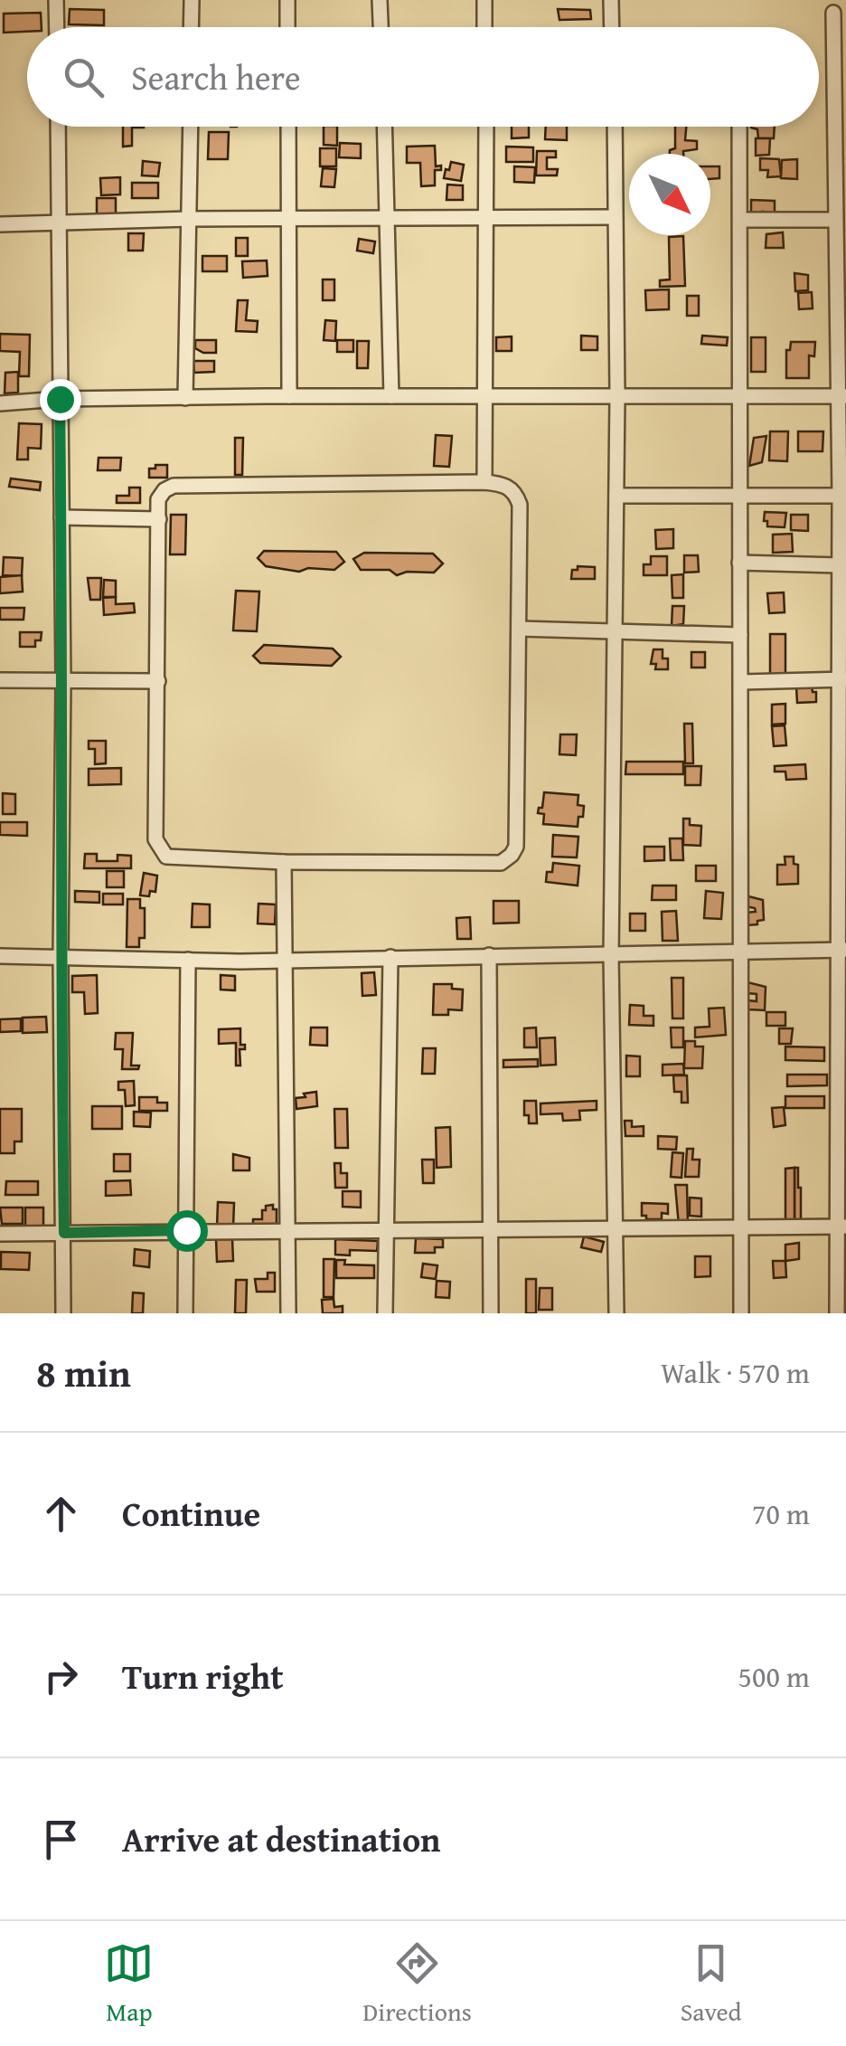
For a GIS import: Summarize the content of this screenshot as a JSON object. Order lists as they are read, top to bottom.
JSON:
{
  "north": "bottom right",
  "page": {
    "search": "Search here",
    "heading": ["8 min", "Walk · 570 m"],
    "list": [
      ["Continue", "70 m"],
      ["Turn right", "500 m"],
      "Arrive at destination"
    ],
    "nav": ["Map", "Directions", "Saved"]
  }
}
